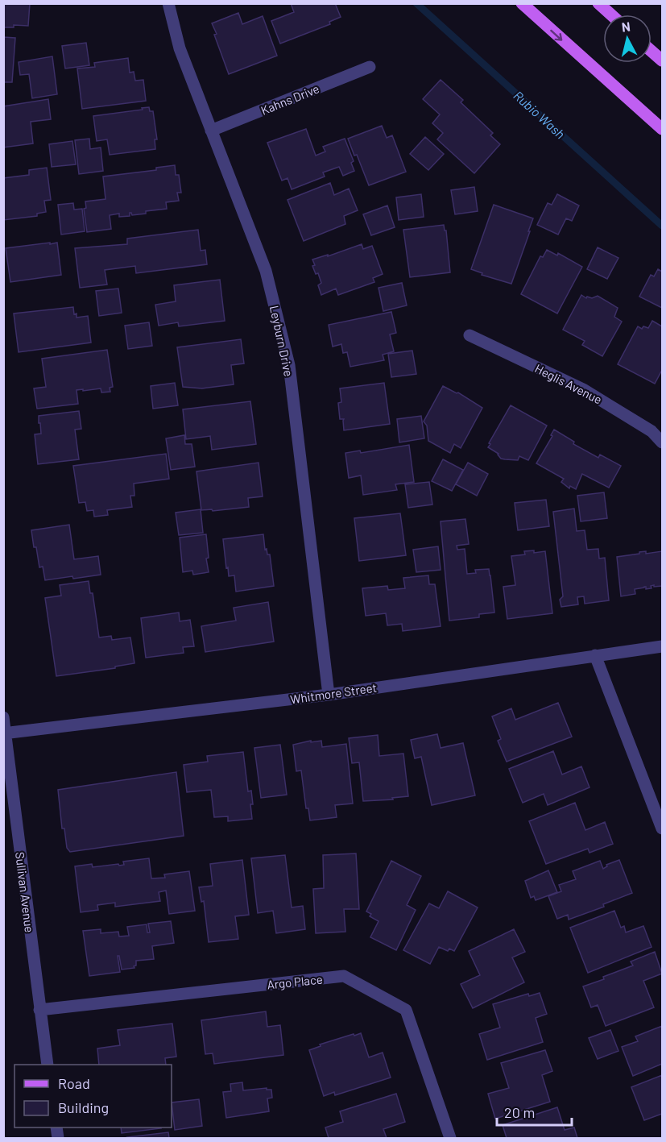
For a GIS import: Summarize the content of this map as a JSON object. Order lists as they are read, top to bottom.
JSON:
{
  "streets": {
    "street": [
      "Kahns Drive",
      "Leyburn Drive",
      "Heglis Avenue",
      "Whitmore Street",
      "Sullivan Avenue",
      "Argo Place"
    ]
  },
  "crossings": [
    ["Kahns Drive", "Leyburn Drive"],
    ["Leyburn Drive", "Whitmore Street"],
    ["Whitmore Street", "Sullivan Avenue"],
    ["Sullivan Avenue", "Argo Place"]
  ],
  "water": ["Rubio Wash"],
  "legend": ["Road", "Building"],
  "scale_bar": "20 m",
  "north": "top"
}
